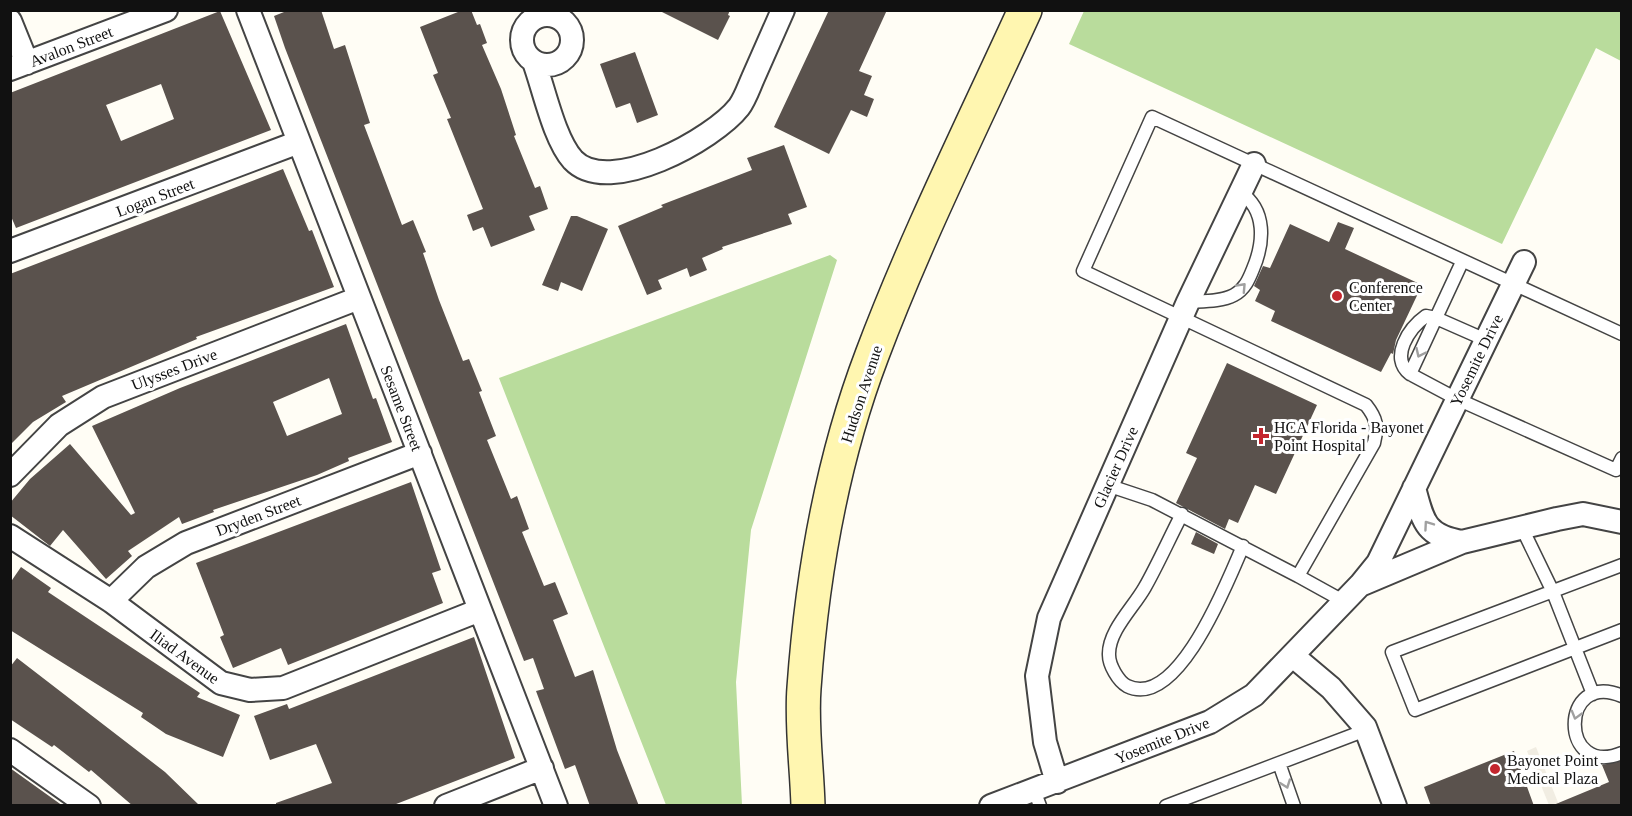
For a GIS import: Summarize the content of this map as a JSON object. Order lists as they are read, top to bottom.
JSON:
{
  "streets": {
    "street": [
      "Avalon Street",
      "Logan Street",
      "Yosemite Drive",
      "Ulysses Drive",
      "Hudson Avenue",
      "Sesame Street",
      "Glacier Drive",
      "Dryden Street",
      "Iliad Avenue"
    ]
  },
  "crossings": [
    ["Logan Street", "Sesame Street"],
    ["Yosemite Drive", "Glacier Drive"],
    ["Ulysses Drive", "Sesame Street"],
    ["Sesame Street", "Dryden Street"],
    ["Sesame Street", "Iliad Avenue"],
    ["Dryden Street", "Iliad Avenue"]
  ],
  "places": {
    "other": ["Conference Center", "Bayonet Point Medical Plaza"],
    "health": ["HCA Florida - Bayonet Point Hospital"]
  }
}
